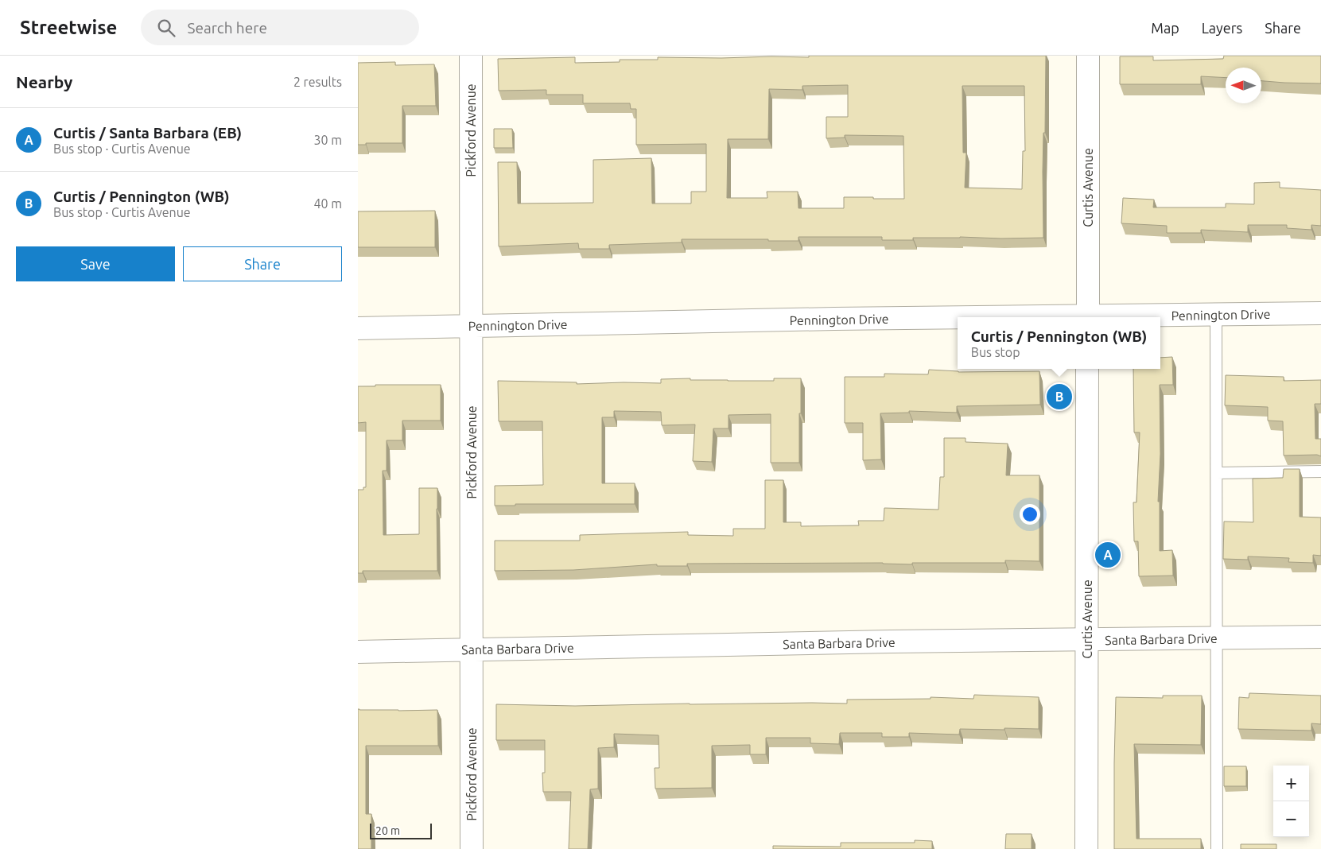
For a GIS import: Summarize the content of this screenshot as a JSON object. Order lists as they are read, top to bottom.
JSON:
{
  "streets": {
    "street": [
      "Pickford Avenue",
      "Curtis Avenue",
      "Pennington Drive",
      "Santa Barbara Drive"
    ]
  },
  "crossings": [
    ["Pickford Avenue", "Pennington Drive"],
    ["Pickford Avenue", "Santa Barbara Drive"],
    ["Curtis Avenue", "Santa Barbara Drive"]
  ],
  "scale_bar": "20 m",
  "north": "left",
  "page": {
    "header": "Streetwise",
    "search": "Search here",
    "nav": ["Map", "Layers", "Share"],
    "heading": ["Nearby", "2 results"],
    "list": [
      {
        "mark": "A",
        "name": "Curtis / Santa Barbara (EB)",
        "note": "Bus stop · Curtis Avenue",
        "value": "30 m"
      },
      {
        "mark": "B",
        "name": "Curtis / Pennington (WB)",
        "note": "Bus stop · Curtis Avenue",
        "value": "40 m"
      }
    ],
    "buttons": ["Save", "Share"],
    "popup": ["Curtis / Pennington (WB)", "Bus stop"],
    "pins": ["B", "A"],
    "map_buttons": ["+", "−"],
    "scale": "20 m"
  }
}
